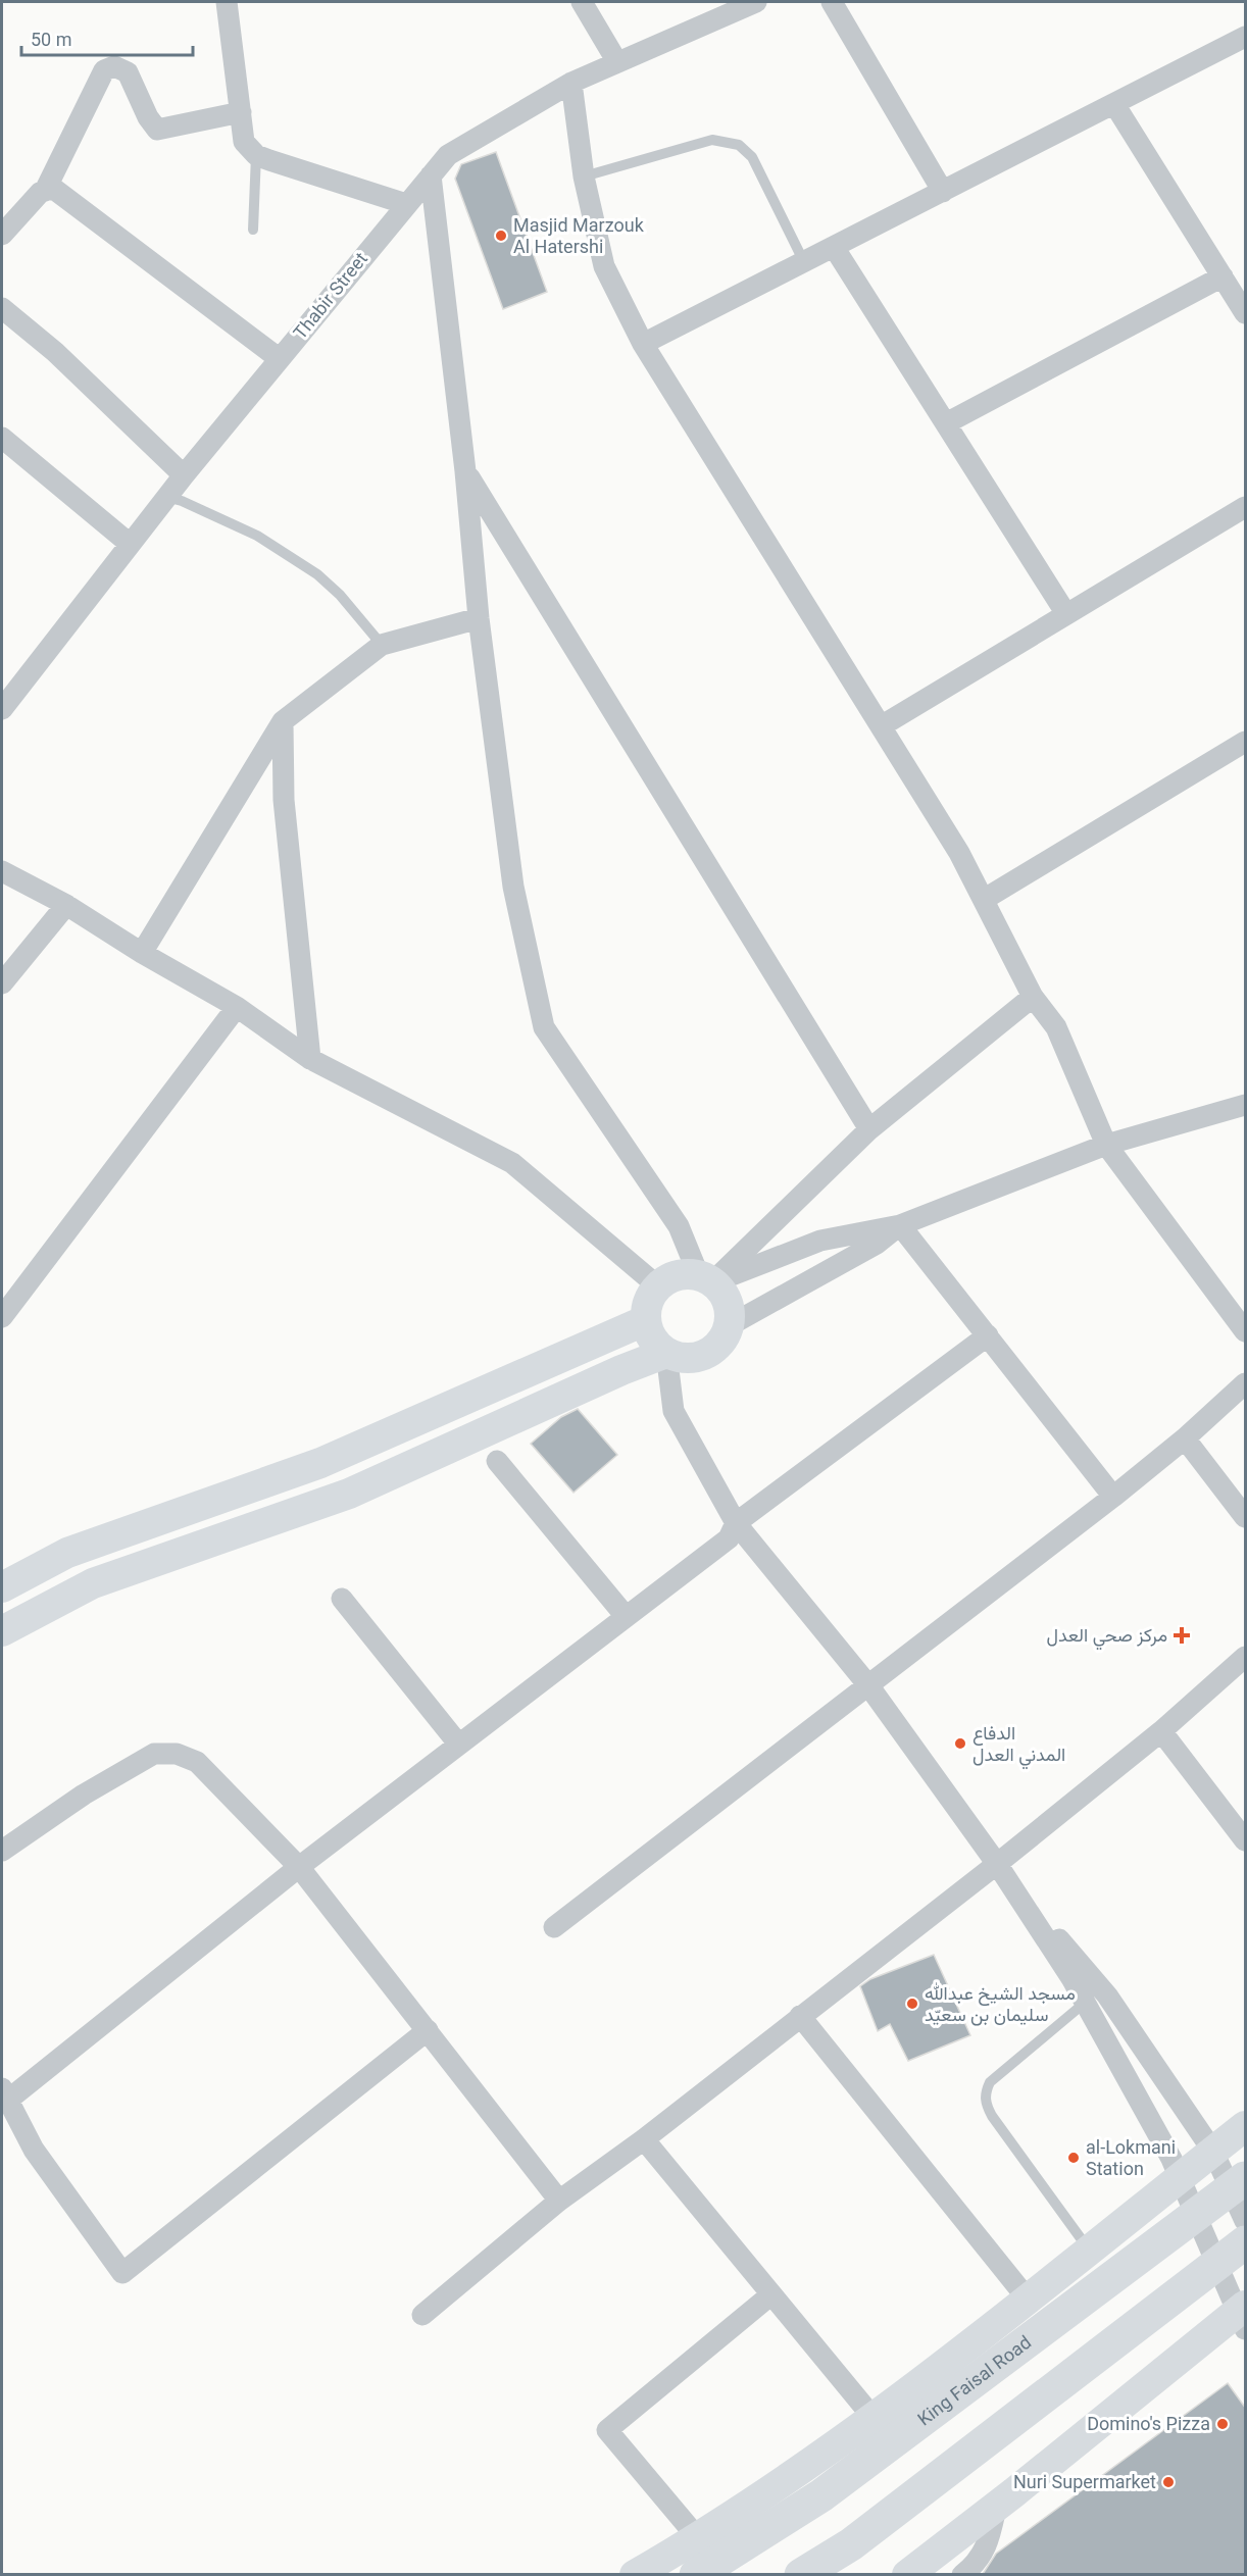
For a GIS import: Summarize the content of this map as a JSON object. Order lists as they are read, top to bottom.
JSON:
{
  "streets": {
    "highway": ["King Faisal Road"],
    "street": ["Thabir Street"]
  },
  "places": {
    "other": [
      "Masjid Marzouk Al Hatershi",
      "الدفاع المدني العدل",
      "مسجد الشيخ عبدالله سليمان بن سعيّد",
      "al-Lokmani Station",
      "Domino's Pizza",
      "Nuri Supermarket"
    ],
    "health": ["مركز صحي العدل"]
  },
  "scale_bar": "50 m"
}
